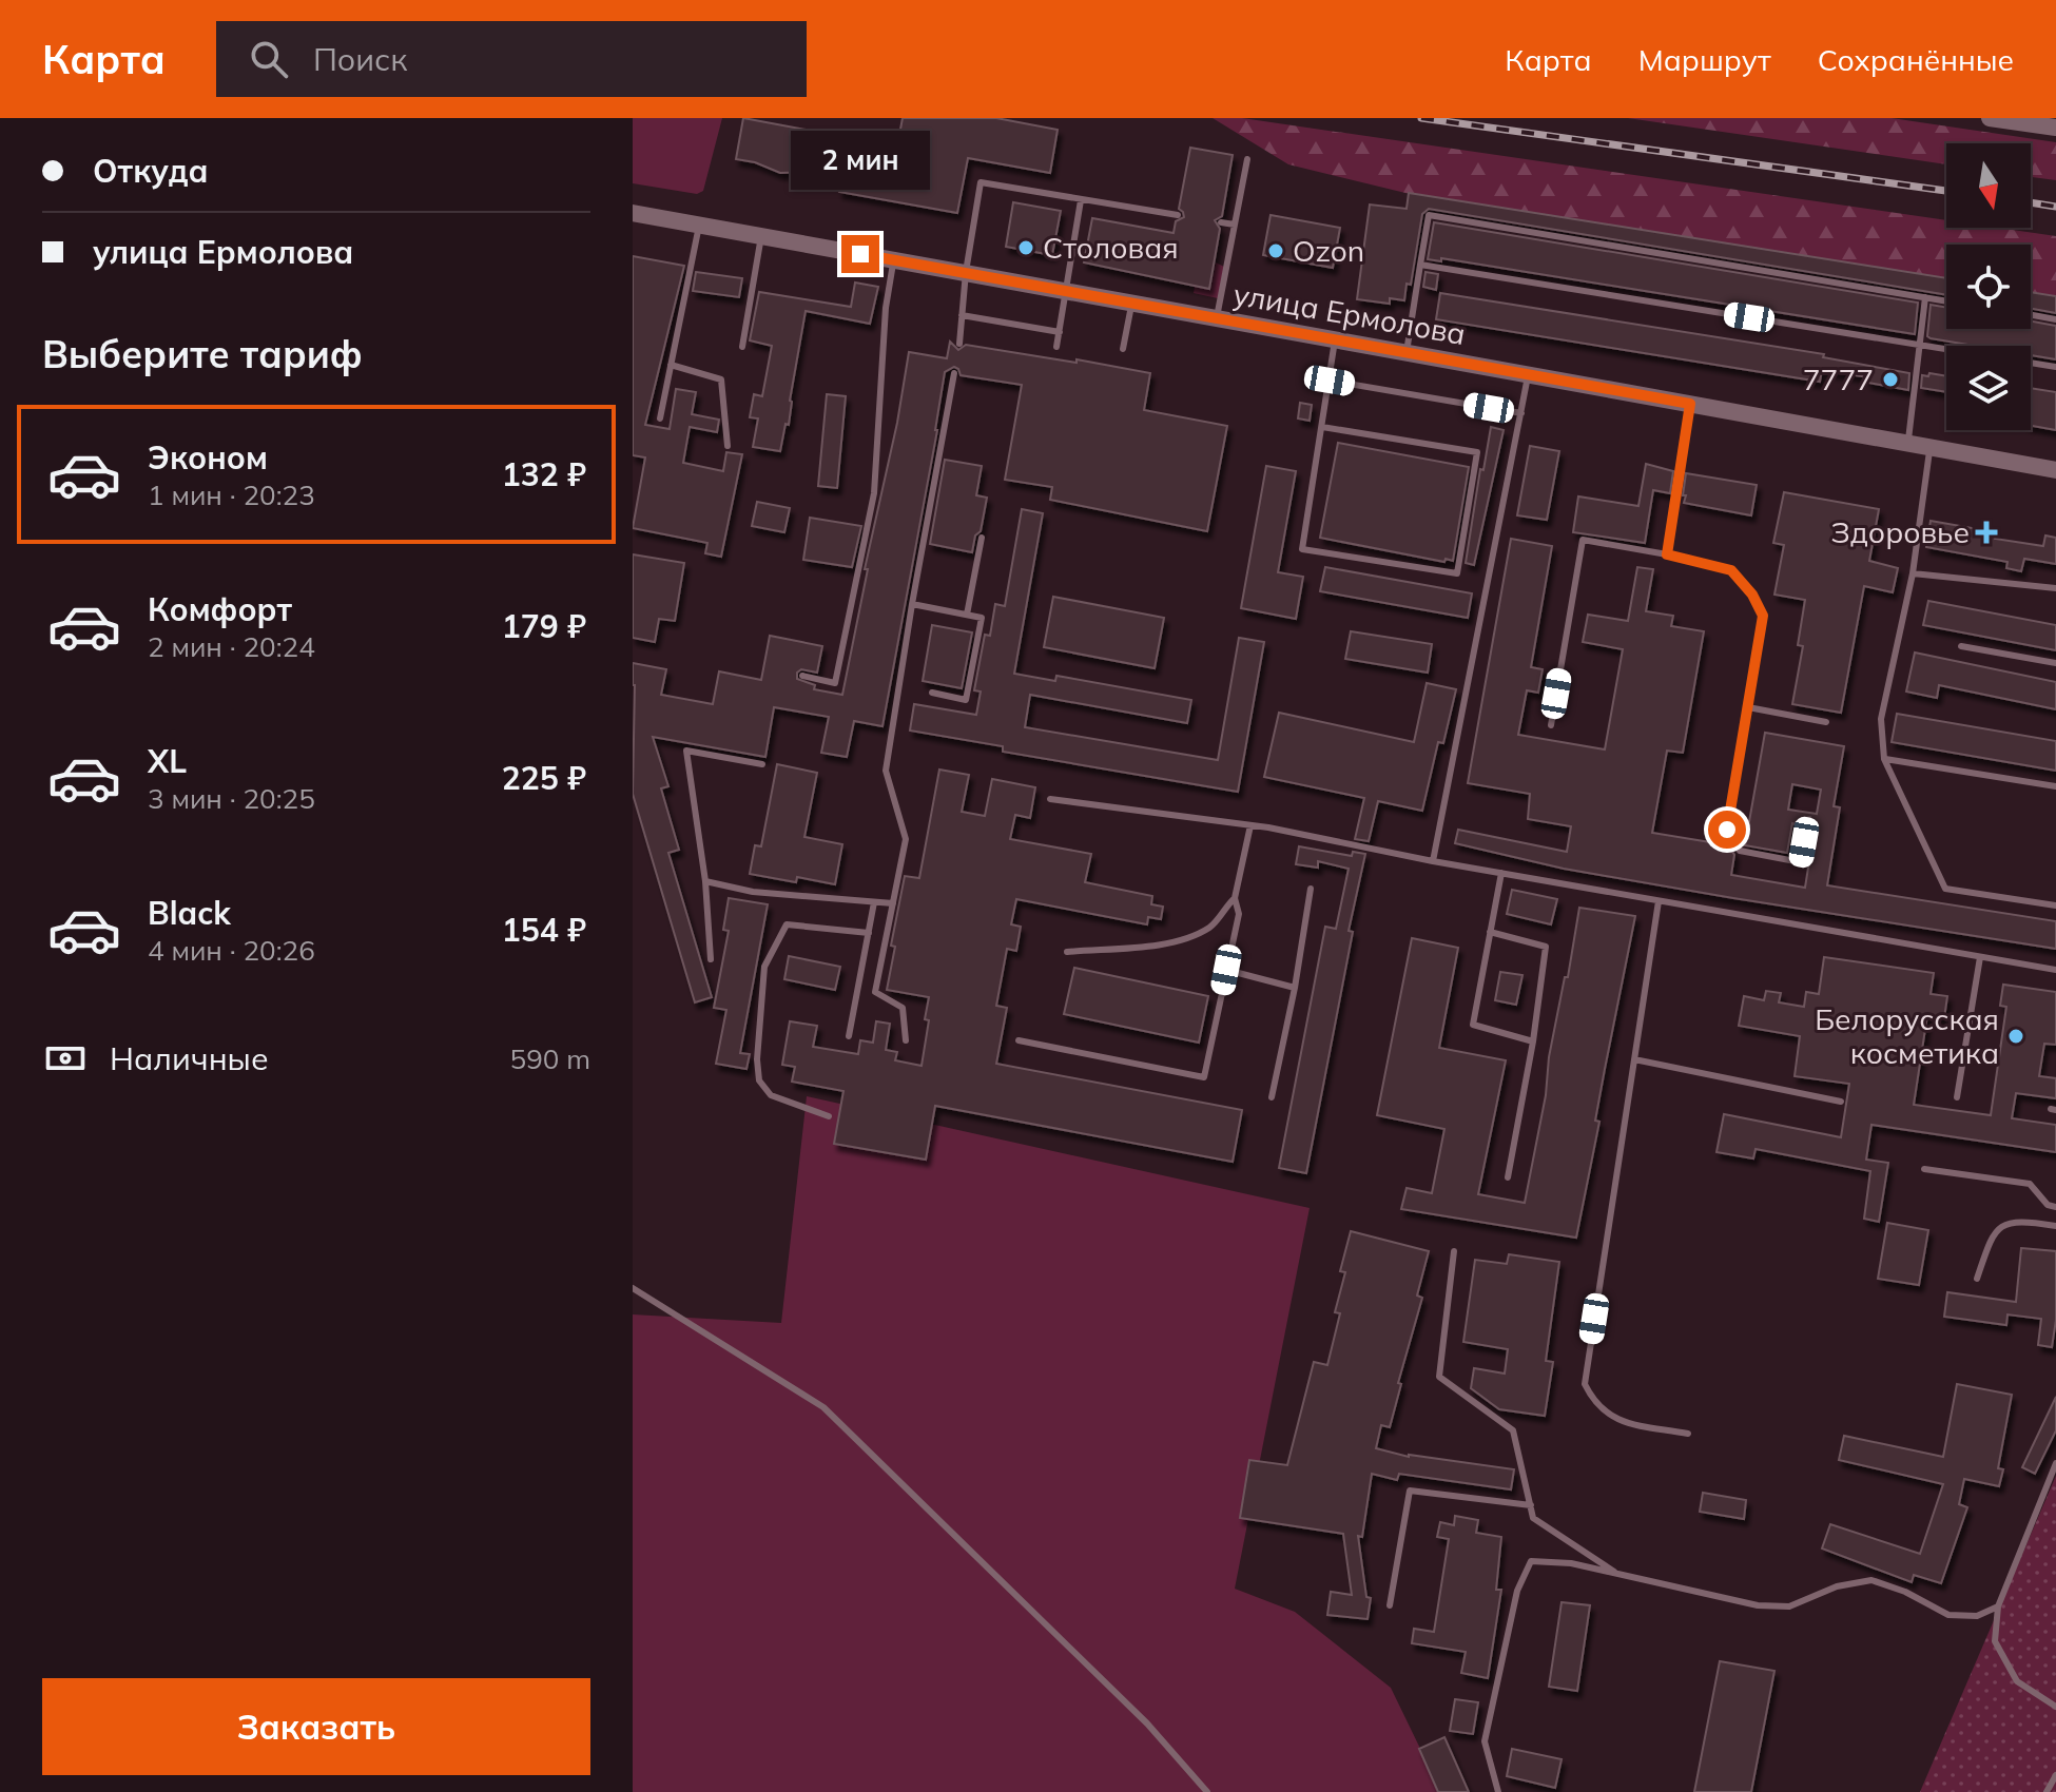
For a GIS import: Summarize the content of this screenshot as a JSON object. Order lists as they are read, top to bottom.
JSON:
{
  "streets": {
    "main road": ["улица Ермолова"]
  },
  "places": {
    "other": [
      "Столовая",
      "Ozon",
      "7777",
      "Белорусская косметика"
    ],
    "health": ["Здоровье"]
  },
  "north": "bottom",
  "page": {
    "header": "Карта",
    "search": "Поиск",
    "nav": ["Карта", "Маршрут", "Сохранённые"],
    "banner": ["Откуда", "улица Ермолова"],
    "bubble": "2 мин",
    "heading": "Выберите тариф",
    "list": [
      {
        "name": "Эконом",
        "note": "1 мин · 20:23",
        "value": "132 ₽"
      },
      {
        "name": "Комфорт",
        "note": "2 мин · 20:24",
        "value": "179 ₽"
      },
      {
        "name": "XL",
        "note": "3 мин · 20:25",
        "value": "225 ₽"
      },
      {
        "name": "Black",
        "note": "4 мин · 20:26",
        "value": "154 ₽"
      }
    ],
    "pay": ["Наличные", "590 m"],
    "buttons": "Заказать"
  }
}
